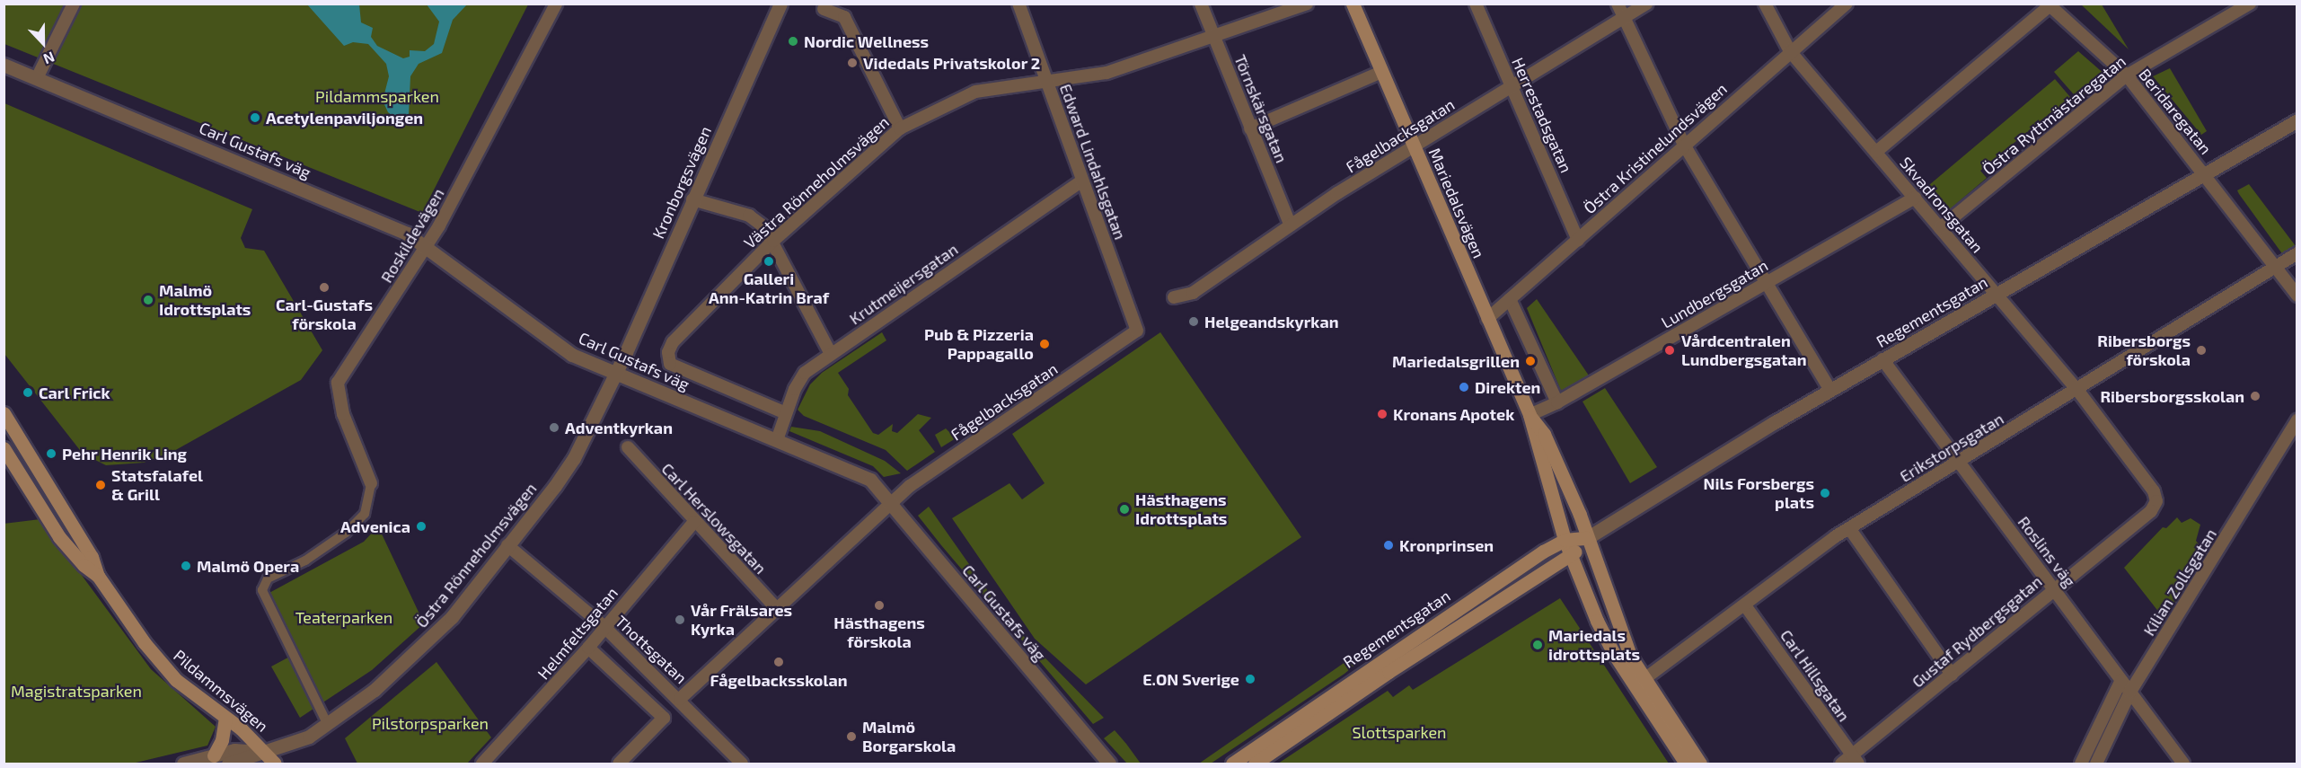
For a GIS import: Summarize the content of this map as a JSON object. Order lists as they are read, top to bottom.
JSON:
{
  "streets": {
    "main road": ["Mariedalsvägen", "Regementsgatan", "Pildammsvägen"],
    "street": [
      "Törnskärsgatan",
      "Beridaregatan",
      "Herrestadsgatan",
      "Östra Ryttmästaregatan",
      "Fågelbacksgatan",
      "Östra Kristinelundsvägen",
      "Carl Gustafs väg",
      "Edward Lindahlsgatan",
      "Kronborgsvägen",
      "Västra Rönneholmsvägen",
      "Skvadronsgatan",
      "Roskildevägen",
      "Krutmeijersgatan",
      "Lundbergsgatan",
      "Erikstorpsgatan",
      "Carl Herslowsgatan",
      "Roslins väg",
      "Östra Rönneholmsvägen",
      "Kilian Zollsgatan",
      "Gustaf Rydbergsgatan",
      "Helmfeltsgatan",
      "Thottsgatan",
      "Carl Hillsgatan"
    ]
  },
  "crossings": [
    ["Törnskärsgatan", "Fågelbacksgatan"],
    ["Törnskärsgatan", "Västra Rönneholmsvägen"],
    ["Beridaregatan", "Östra Ryttmästaregatan"],
    ["Beridaregatan", "Regementsgatan"],
    ["Beridaregatan", "Erikstorpsgatan"],
    ["Herrestadsgatan", "Fågelbacksgatan"],
    ["Herrestadsgatan", "Östra Kristinelundsvägen"],
    ["Östra Ryttmästaregatan", "Skvadronsgatan"],
    ["Fågelbacksgatan", "Carl Gustafs väg"],
    ["Fågelbacksgatan", "Edward Lindahlsgatan"],
    ["Fågelbacksgatan", "Mariedalsvägen"],
    ["Fågelbacksgatan", "Carl Herslowsgatan"],
    ["Fågelbacksgatan", "Thottsgatan"],
    ["Östra Kristinelundsvägen", "Mariedalsvägen"],
    ["Östra Kristinelundsvägen", "Skvadronsgatan"],
    ["Carl Gustafs väg", "Kronborgsvägen"],
    ["Carl Gustafs väg", "Västra Rönneholmsvägen"],
    ["Carl Gustafs väg", "Roskildevägen"],
    ["Carl Gustafs väg", "Krutmeijersgatan"],
    ["Carl Gustafs väg", "Östra Rönneholmsvägen"],
    ["Edward Lindahlsgatan", "Västra Rönneholmsvägen"],
    ["Edward Lindahlsgatan", "Krutmeijersgatan"],
    ["Kronborgsvägen", "Östra Rönneholmsvägen"],
    ["Mariedalsvägen", "Lundbergsgatan"],
    ["Mariedalsvägen", "Regementsgatan"],
    ["Mariedalsvägen", "Erikstorpsgatan"],
    ["Skvadronsgatan", "Lundbergsgatan"],
    ["Skvadronsgatan", "Regementsgatan"],
    ["Skvadronsgatan", "Erikstorpsgatan"],
    ["Skvadronsgatan", "Gustaf Rydbergsgatan"],
    ["Regementsgatan", "Roslins väg"],
    ["Erikstorpsgatan", "Roslins väg"],
    ["Erikstorpsgatan", "Carl Hillsgatan"],
    ["Carl Herslowsgatan", "Helmfeltsgatan"],
    ["Roslins väg", "Kilian Zollsgatan"],
    ["Roslins väg", "Gustaf Rydbergsgatan"],
    ["Östra Rönneholmsvägen", "Thottsgatan"],
    ["Östra Rönneholmsvägen", "Pildammsvägen"],
    ["Gustaf Rydbergsgatan", "Carl Hillsgatan"],
    ["Helmfeltsgatan", "Thottsgatan"]
  ],
  "parks": [
    "Pildammsparken",
    "Teaterparken",
    "Magistratsparken",
    "Pilstorpsparken",
    "Slottsparken"
  ],
  "places": [
    "Nordic Wellness",
    "Videdals Privatskolor 2",
    "Acetylenpaviljongen",
    "Galleri Ann-Katrin Braf",
    "Carl-Gustafs förskola",
    "Malmö Idrottsplats",
    "Helgeandskyrkan",
    "Pub & Pizzeria Pappagallo",
    "Vårdcentralen Lundbergsgatan",
    "Ribersborgs förskola",
    "Mariedalsgrillen",
    "Direkten",
    "Carl Frick",
    "Ribersborgsskolan",
    "Kronans Apotek",
    "Adventkyrkan",
    "Pehr Henrik Ling",
    "Statsfalafel & Grill",
    "Nils Forsbergs plats",
    "Hästhagens Idrottsplats",
    "Advenica",
    "Kronprinsen",
    "Malmö Opera",
    "Hästhagens förskola",
    "Vår Frälsares Kyrka",
    "Mariedals idrottsplats",
    "Fågelbacksskolan",
    "E.ON Sverige",
    "Malmö Borgarskola"
  ],
  "north": "bottom"
}
